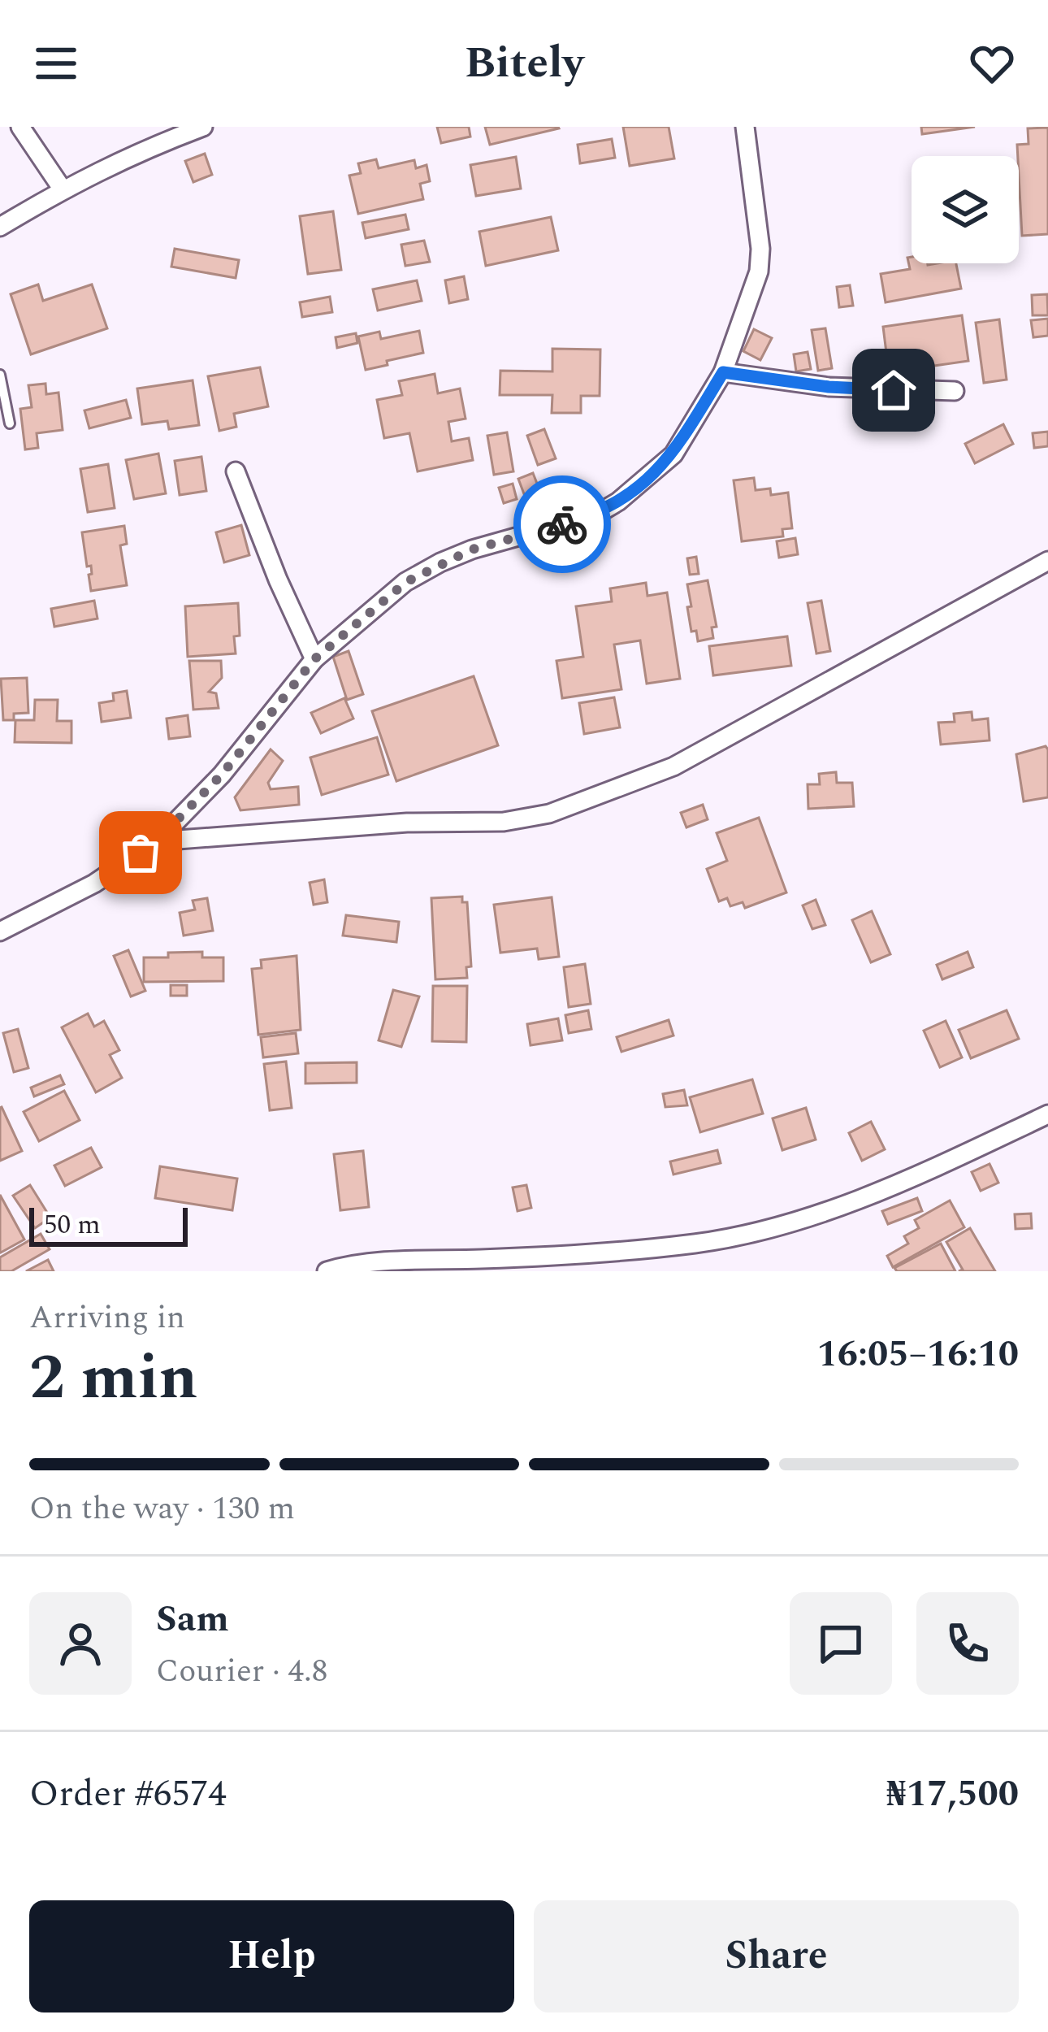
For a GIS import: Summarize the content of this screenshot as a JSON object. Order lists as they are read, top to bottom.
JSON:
{
  "scale_bar": "50 m",
  "page": {
    "header": "Bitely",
    "scale": "50 m",
    "heading": ["2 min", "Arriving in", "16:05–16:10"],
    "panel": [
      "Sam",
      "Courier · 4.8",
      "Order #6574",
      "₦17,500"
    ],
    "bar": "On the way · 130 m",
    "buttons": ["Help", "Share"]
  }
}
